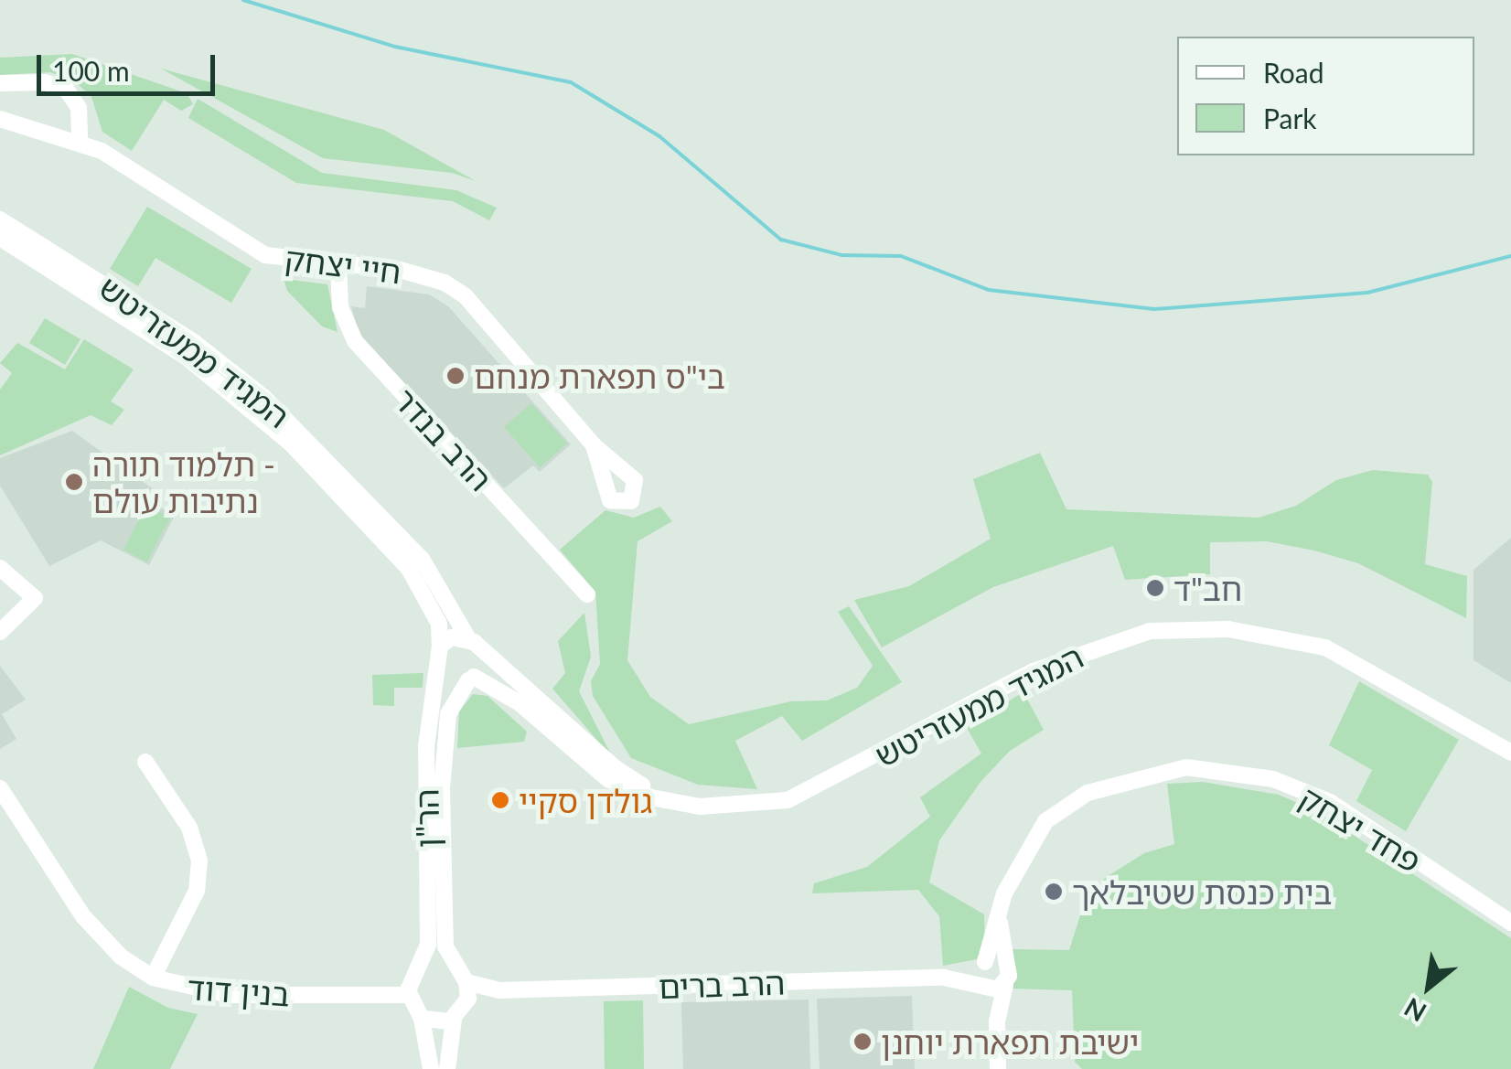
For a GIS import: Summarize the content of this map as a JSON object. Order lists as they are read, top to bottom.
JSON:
{
  "streets": {
    "street": [
      "חיי יצחק",
      "המגיד ממעזריטש",
      "הרב בנדר",
      "הר\"ן",
      "פחד יצחק",
      "הרב ברים",
      "בנין דוד"
    ]
  },
  "crossings": [
    ["חיי יצחק", "הרב בנדר"],
    ["המגיד ממעזריטש", "הר\"ן"],
    ["הר\"ן", "הרב ברים"],
    ["הר\"ן", "בנין דוד"],
    ["פחד יצחק", "הרב ברים"],
    ["הרב ברים", "בנין דוד"]
  ],
  "places": [
    "בי\"ס תפארת מנחם",
    "תלמוד תורה - נתיבות עולם",
    "חב\"ד",
    "גולדן סקיי",
    "בית כנסת שטיבלאך",
    "ישיבת תפארת יוחנן"
  ],
  "legend": ["Road", "Park"],
  "scale_bar": "100 m",
  "north": "bottom left"
}
